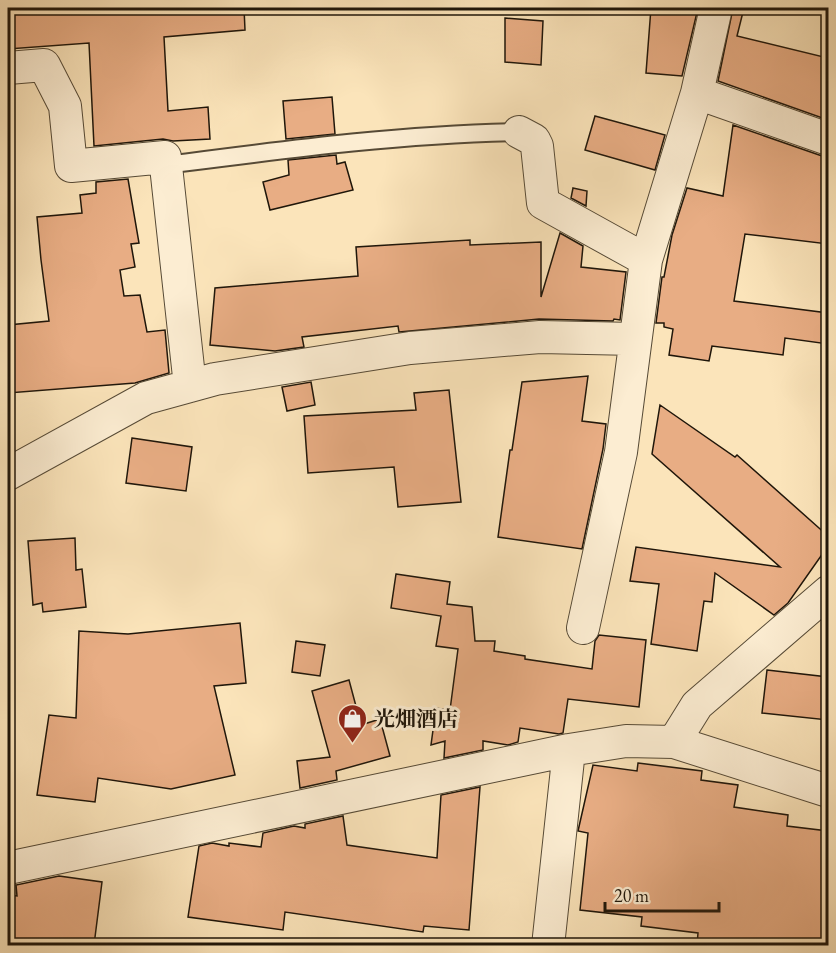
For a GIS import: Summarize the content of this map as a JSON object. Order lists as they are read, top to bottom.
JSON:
{
  "places": {
    "shop": ["光畑酒店"]
  },
  "scale_bar": "20 m"
}
